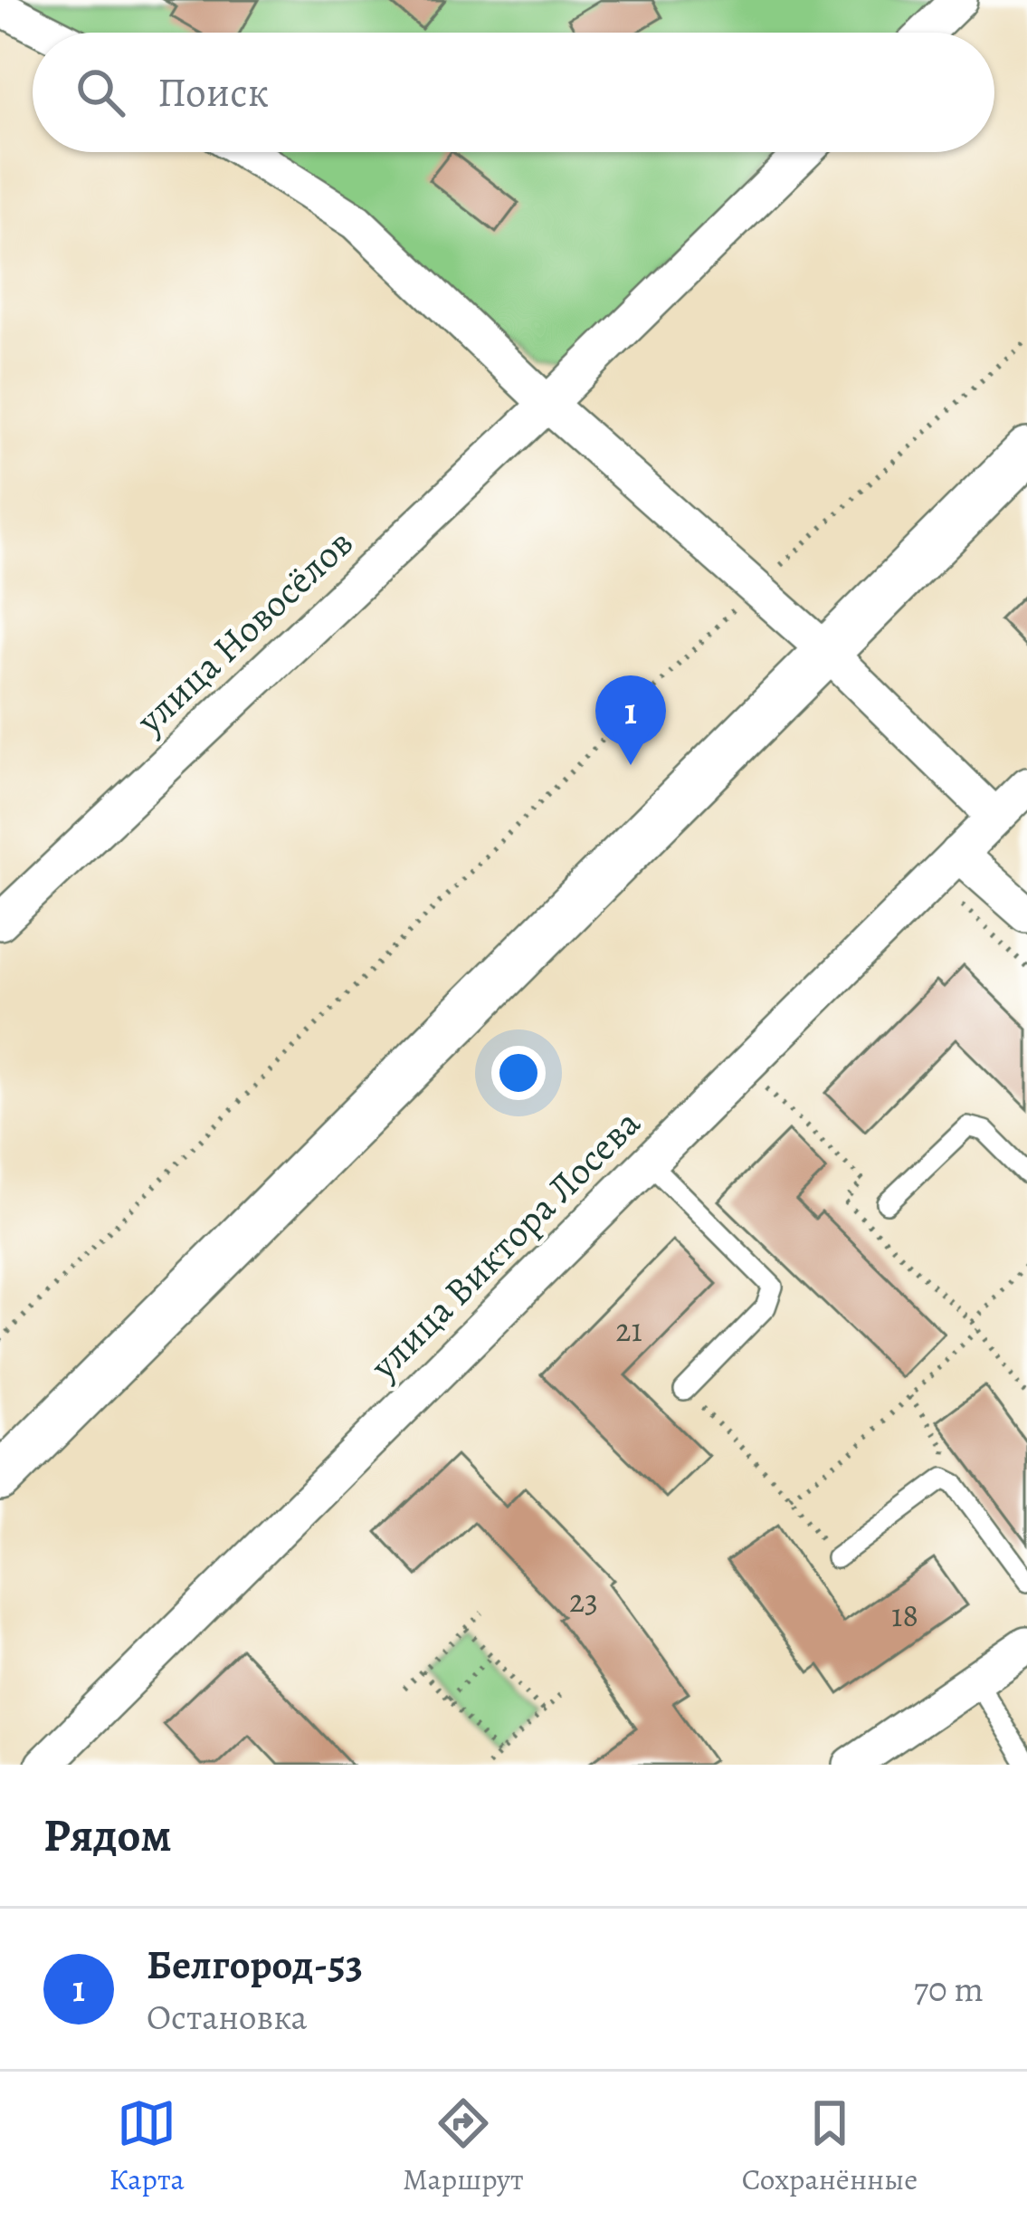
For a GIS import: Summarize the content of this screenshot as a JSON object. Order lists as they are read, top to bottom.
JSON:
{
  "streets": {
    "street": ["улица Новосёлов", "улица Виктора Лосева"]
  },
  "house_numbers": ["21", "23", "18"],
  "page": {
    "search": "Поиск",
    "pins": "1",
    "heading": "Рядом",
    "list": [
      {
        "mark": "1",
        "name": "Белгород-53",
        "note": "Остановка",
        "value": "70 m"
      }
    ],
    "nav": ["Карта", "Маршрут", "Сохранённые"]
  }
}
